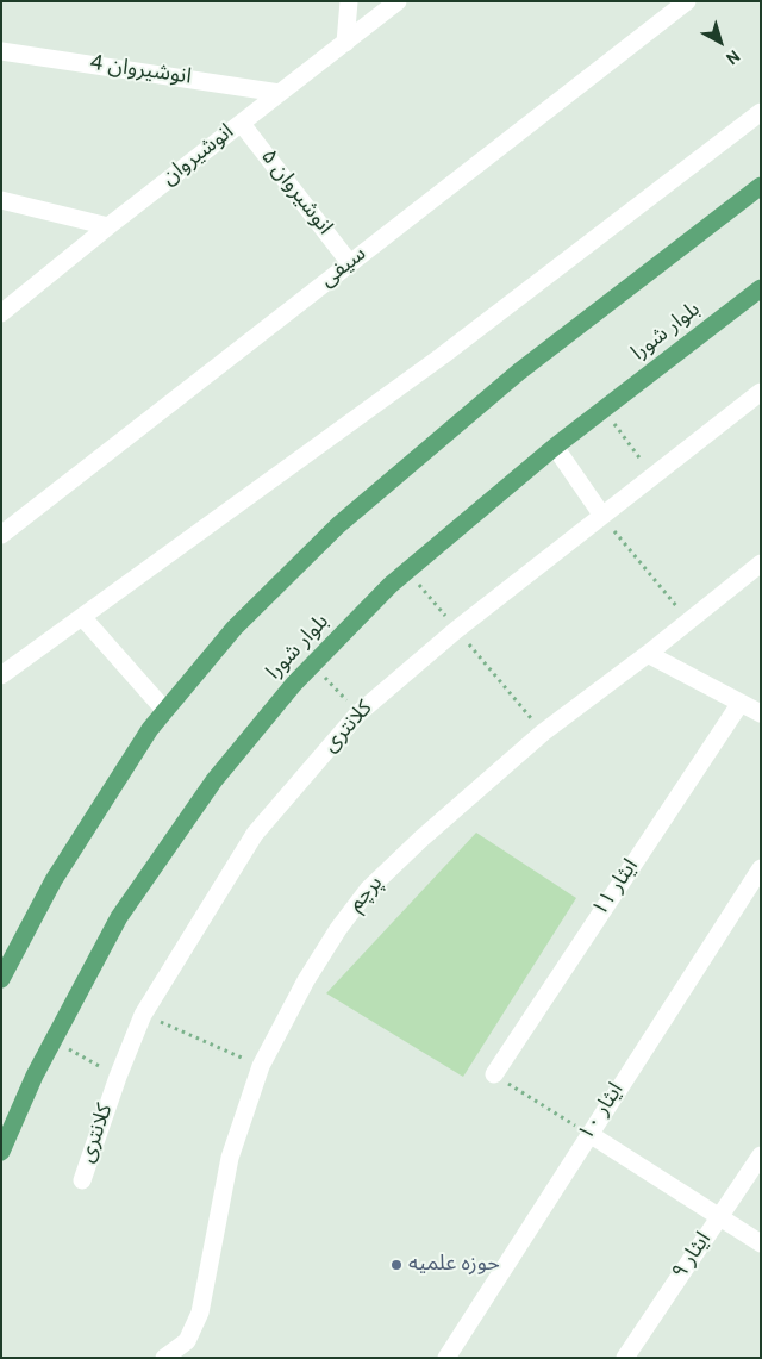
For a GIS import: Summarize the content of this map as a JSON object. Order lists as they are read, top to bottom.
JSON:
{
  "streets": {
    "main road": ["بلوار شورا"],
    "street": [
      "انوشیروان 4",
      "انوشیروان",
      "انوشیروان ۵",
      "سیفی",
      "کلانتری",
      "ایثار ۱۱",
      "پرچم",
      "ایثار ۱۰",
      "ایثار ۹"
    ]
  },
  "crossings": [
    ["انوشیروان 4", "انوشیروان"],
    ["انوشیروان", "انوشیروان ۵"],
    ["انوشیروان ۵", "سیفی"]
  ],
  "places": ["حوزه علمیه"],
  "north": "bottom right"
}
